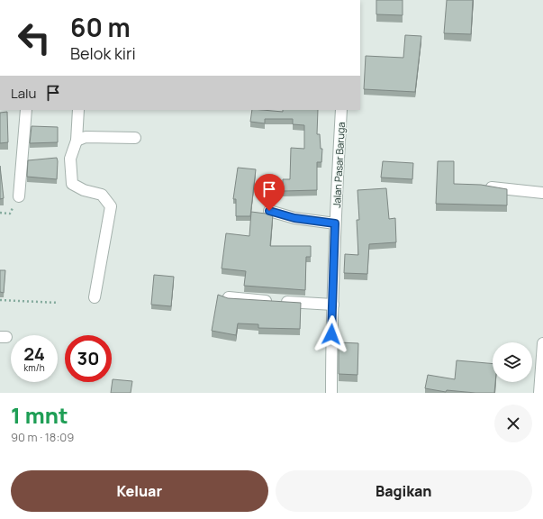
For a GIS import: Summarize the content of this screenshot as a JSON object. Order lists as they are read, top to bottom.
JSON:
{
  "streets": {
    "street": ["Jalan Pasar Baruga"]
  },
  "page": {
    "turn": ["60 m", "Belok kiri"],
    "then": "Lalu",
    "speed": "24 km/h",
    "limit": "30",
    "heading": ["1 mnt", "90 m · 18:09"],
    "buttons": ["Keluar", "Bagikan"]
  }
}
